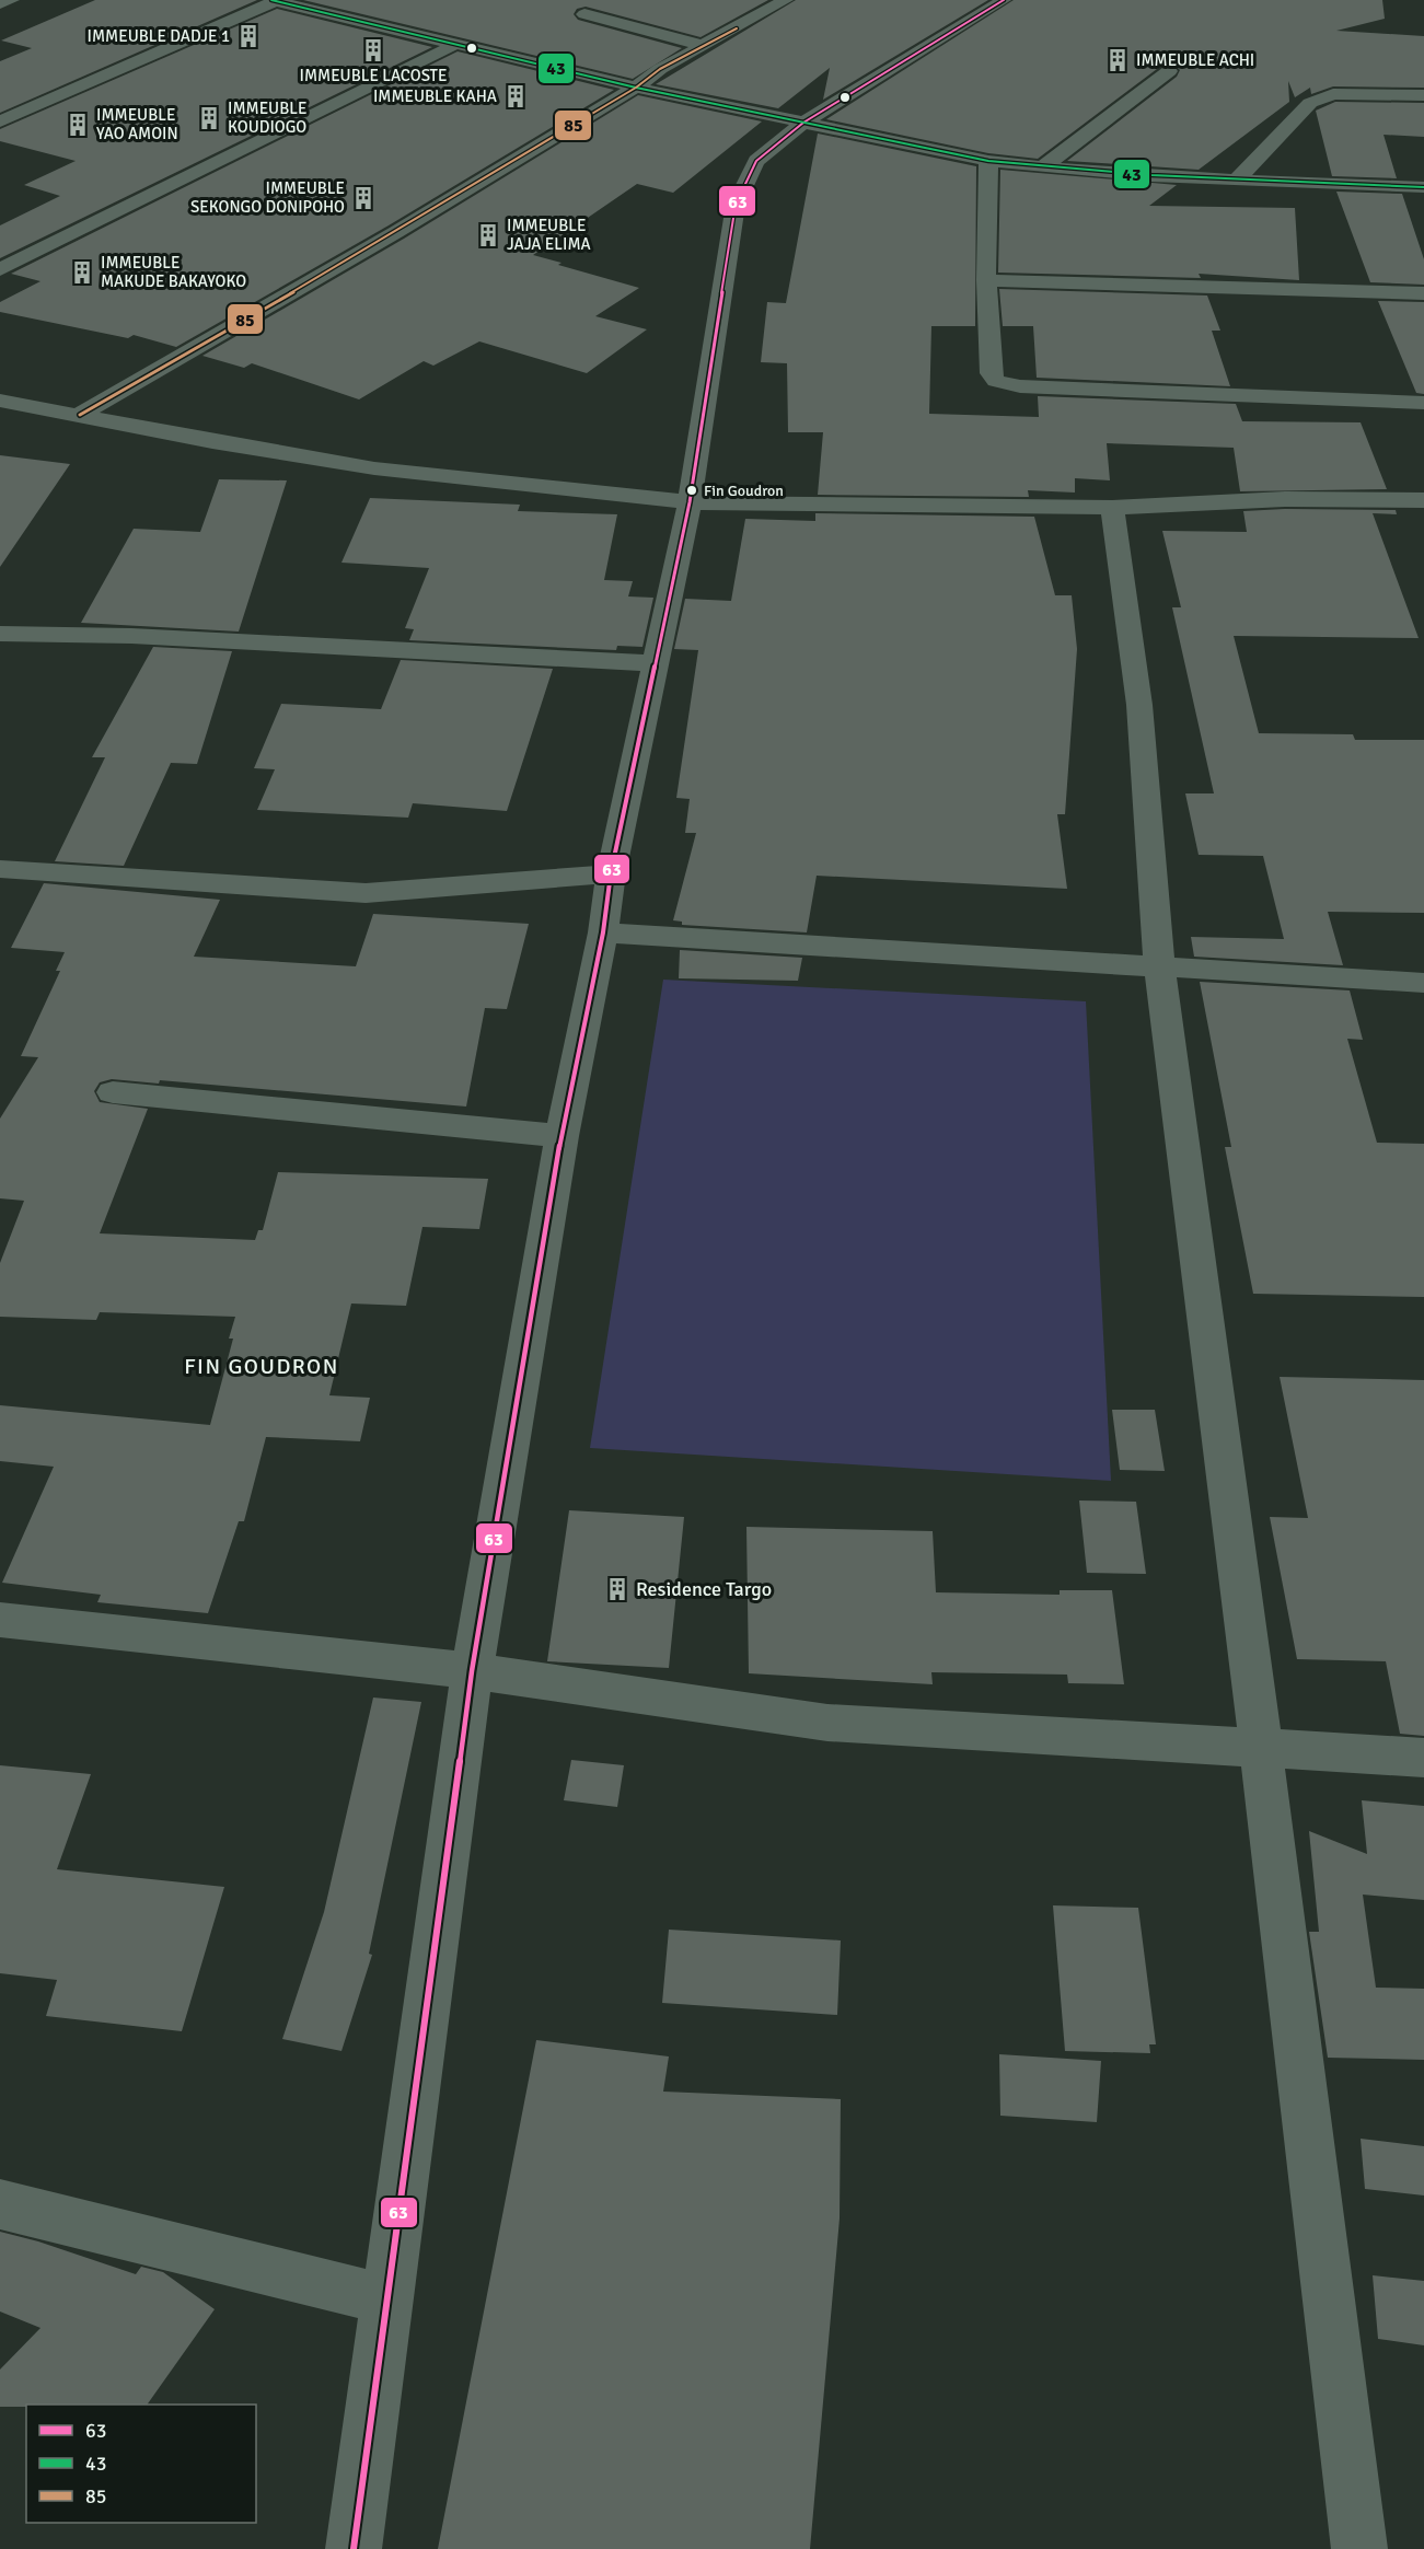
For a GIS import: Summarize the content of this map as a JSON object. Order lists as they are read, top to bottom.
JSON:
{
  "districts": ["FIN GOUDRON"],
  "places": {
    "building": [
      "IMMEUBLE DADJE 1",
      "IMMEUBLE LACOSTE",
      "IMMEUBLE ACHI",
      "IMMEUBLE KAHA",
      "IMMEUBLE KOUDIOGO",
      "IMMEUBLE YAO AMOIN",
      "IMMEUBLE SEKONGO DONIPOHO",
      "IMMEUBLE JAJA ELIMA",
      "IMMEUBLE MAKUDE BAKAYOKO",
      "Residence Targo"
    ],
    "other": ["Fin Goudron"]
  },
  "lines": ["transit line 63", "transit line 43", "transit line 85"],
  "legend": ["63", "43", "85"]
}
